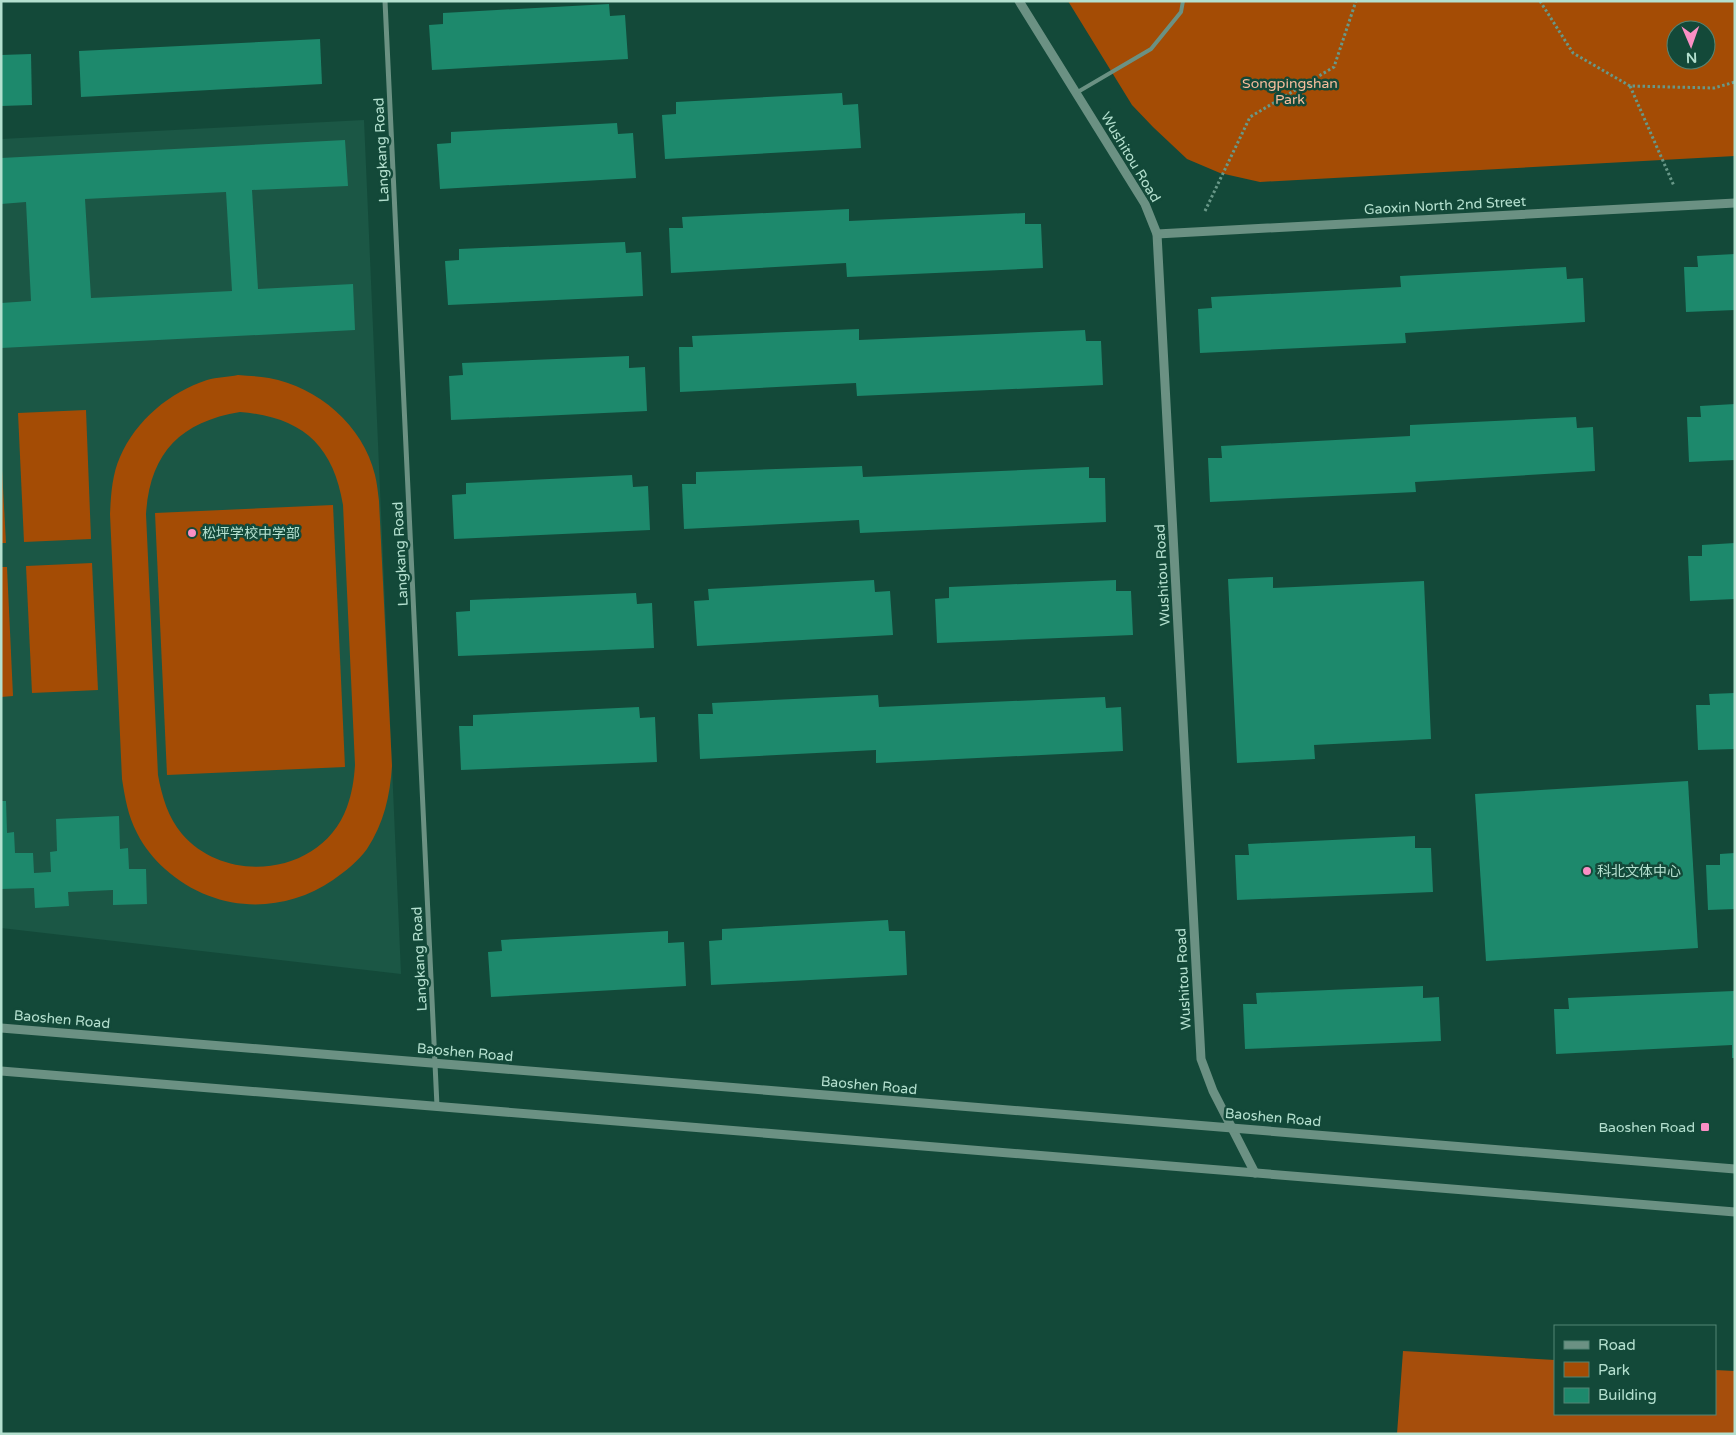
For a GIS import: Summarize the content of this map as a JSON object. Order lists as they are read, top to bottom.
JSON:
{
  "streets": {
    "street": [
      "Langkang Road",
      "Wushitou Road",
      "Gaoxin North 2nd Street",
      "Baoshen Road"
    ]
  },
  "crossings": [
    ["Langkang Road", "Baoshen Road"],
    ["Wushitou Road", "Gaoxin North 2nd Street"],
    ["Wushitou Road", "Baoshen Road"]
  ],
  "parks": ["Songpingshan Park"],
  "places": {
    "other": ["松坪学校中学部", "科北文体中心"],
    "transit": ["Baoshen Road"]
  },
  "legend": ["Road", "Park", "Building"],
  "north": "bottom"
}
